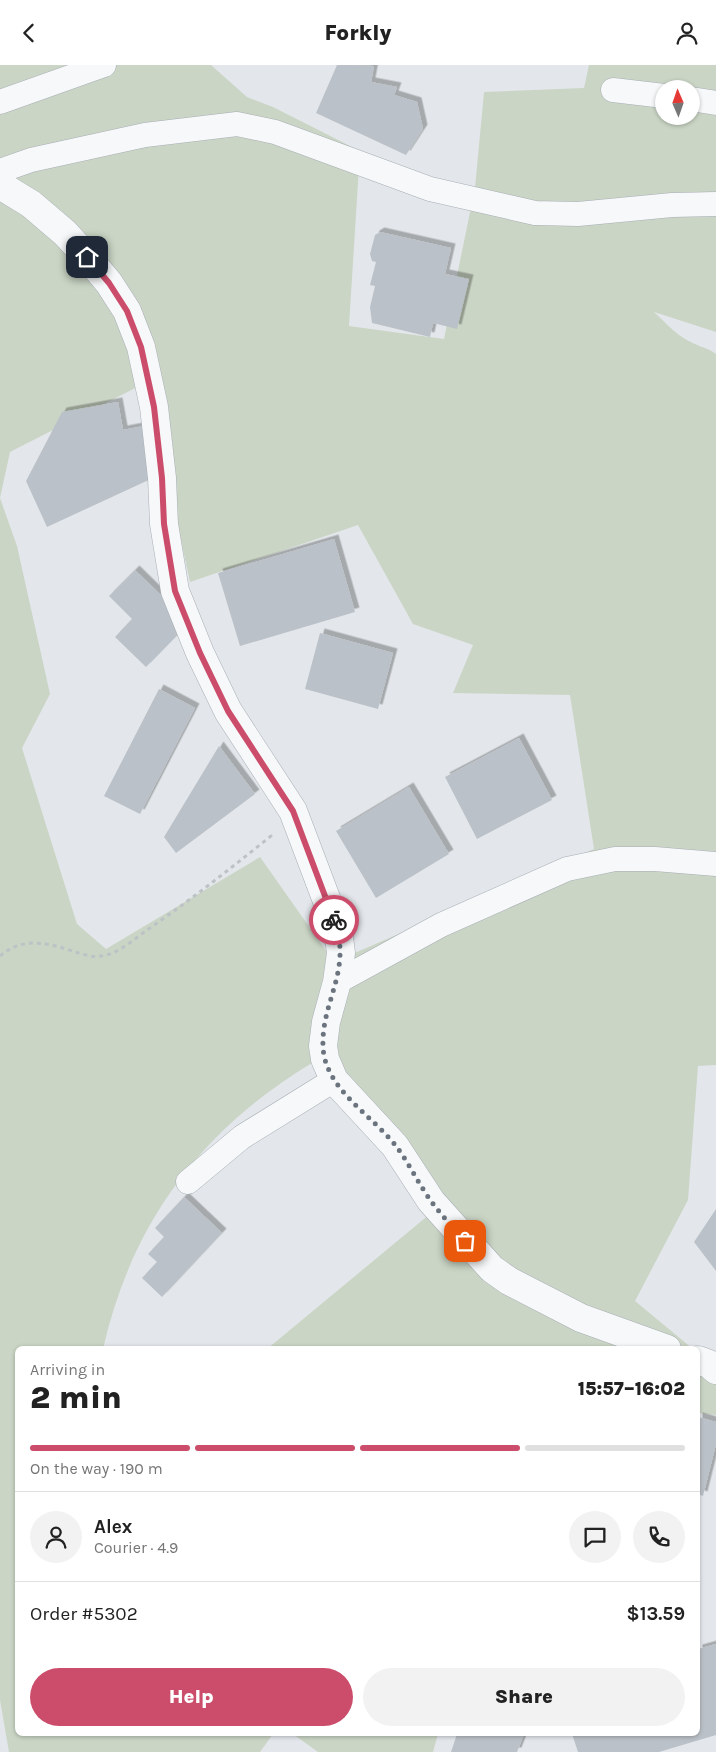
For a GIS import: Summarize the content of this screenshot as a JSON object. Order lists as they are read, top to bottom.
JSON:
{
  "north": "top",
  "page": {
    "header": "Forkly",
    "heading": ["2 min", "Arriving in", "15:57–16:02"],
    "panel": [
      "Alex",
      "Courier · 4.9",
      "Order #5302",
      "$13.59"
    ],
    "bar": "On the way · 190 m",
    "buttons": ["Help", "Share"]
  }
}
